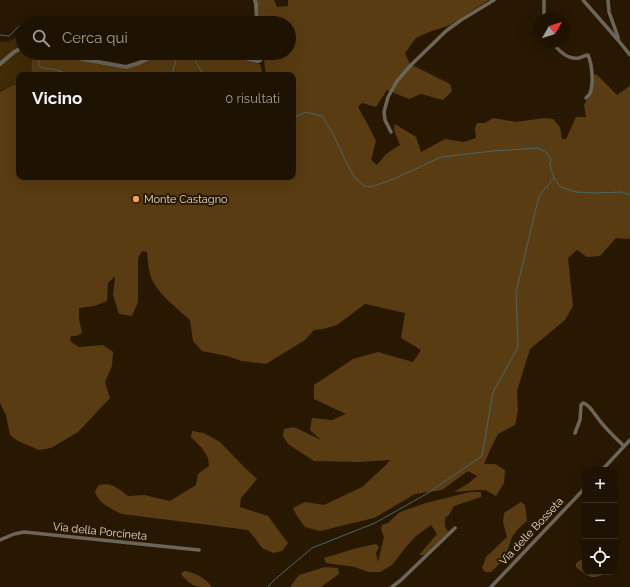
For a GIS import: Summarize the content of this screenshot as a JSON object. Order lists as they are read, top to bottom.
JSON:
{
  "streets": {
    "street": ["Via della Porcineta", "Via delle Bosseta"]
  },
  "places": ["Monte Castagno"],
  "north": "top right",
  "page": {
    "search": "Cerca qui",
    "heading": ["Vicino", "0 risultati"],
    "map_buttons": ["+", "−"]
  }
}
